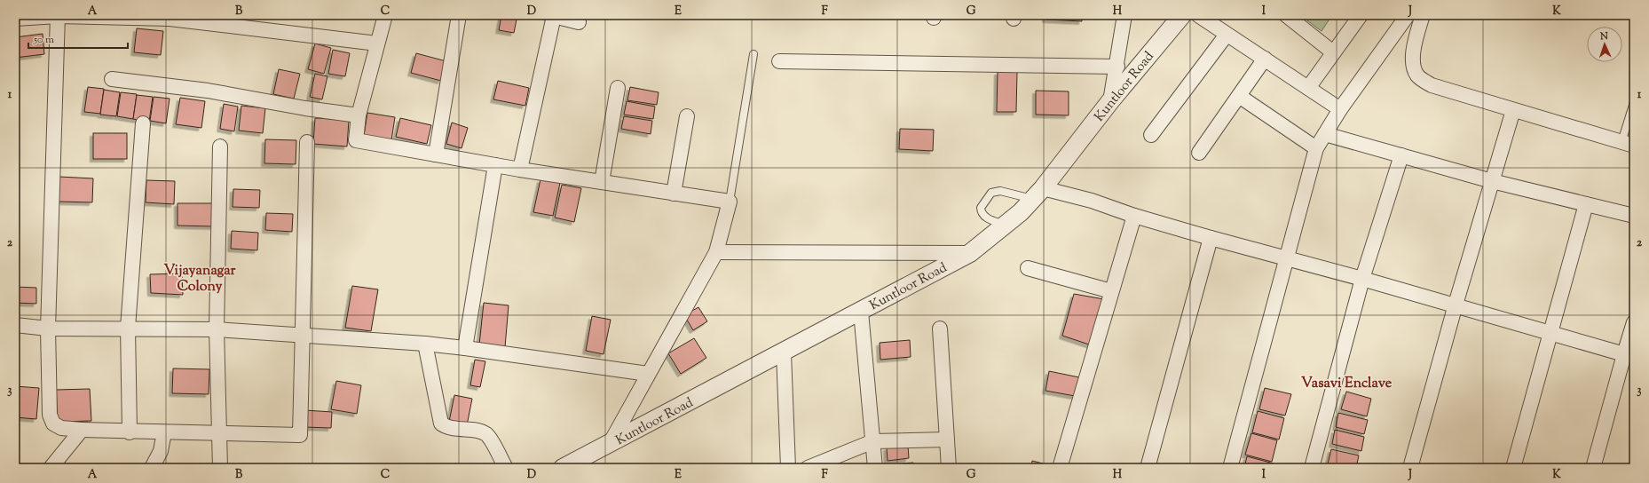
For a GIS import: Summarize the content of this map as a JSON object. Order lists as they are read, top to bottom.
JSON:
{
  "streets": {
    "street": ["Kuntloor Road"]
  },
  "districts": ["Vijayanagar Colony", "Vasavi Enclave"],
  "scale_bar": "50 m",
  "north": "top",
  "grid": {
    "columns": [
      "A",
      "B",
      "C",
      "D",
      "E",
      "F",
      "G",
      "H",
      "I",
      "J",
      "K"
    ],
    "rows": ["1", "2", "3"]
  }
}
